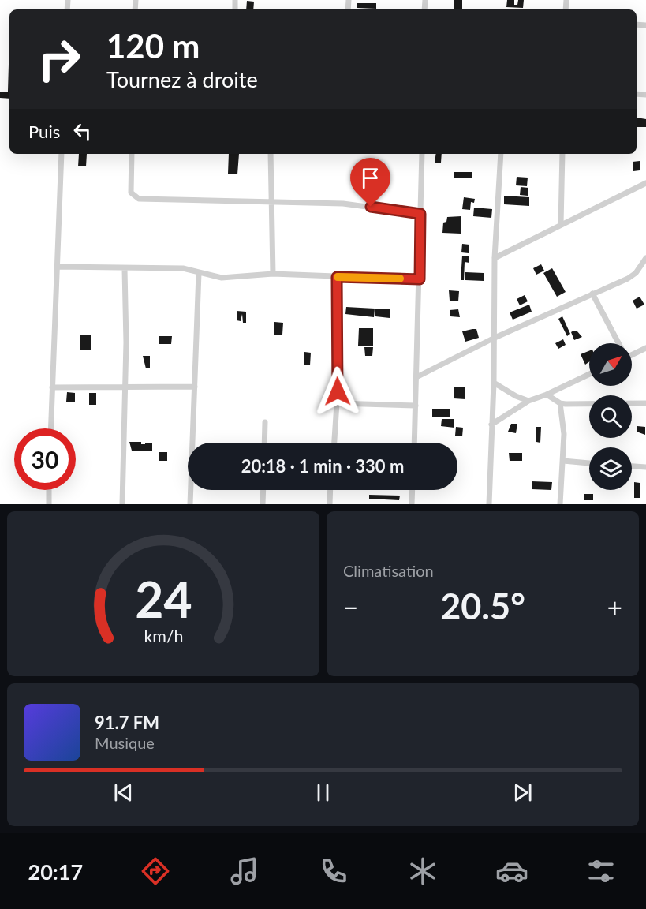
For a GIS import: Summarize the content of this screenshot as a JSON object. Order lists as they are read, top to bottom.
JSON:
{
  "north": "top right",
  "page": {
    "turn": ["120 m", "Tournez à droite"],
    "then": "Puis",
    "limit": "30",
    "trip": "20:18 · 1 min · 330 m",
    "tile": "Climatisation",
    "heat": ["−", "20.5°", "+"],
    "song": ["91.7 FM", "Musique"],
    "tabs": "20:17",
    "gauge": ["24", "km/h"]
  }
}
